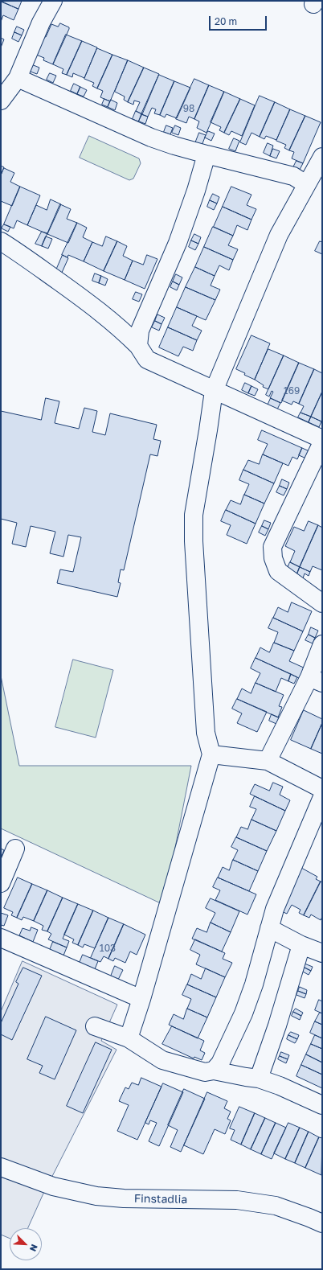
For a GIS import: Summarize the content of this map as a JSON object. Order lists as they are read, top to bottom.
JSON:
{
  "streets": {
    "street": ["Finstadlia"]
  },
  "house_numbers": ["98", "169", "103"],
  "scale_bar": "20 m",
  "north": "bottom right"
}
